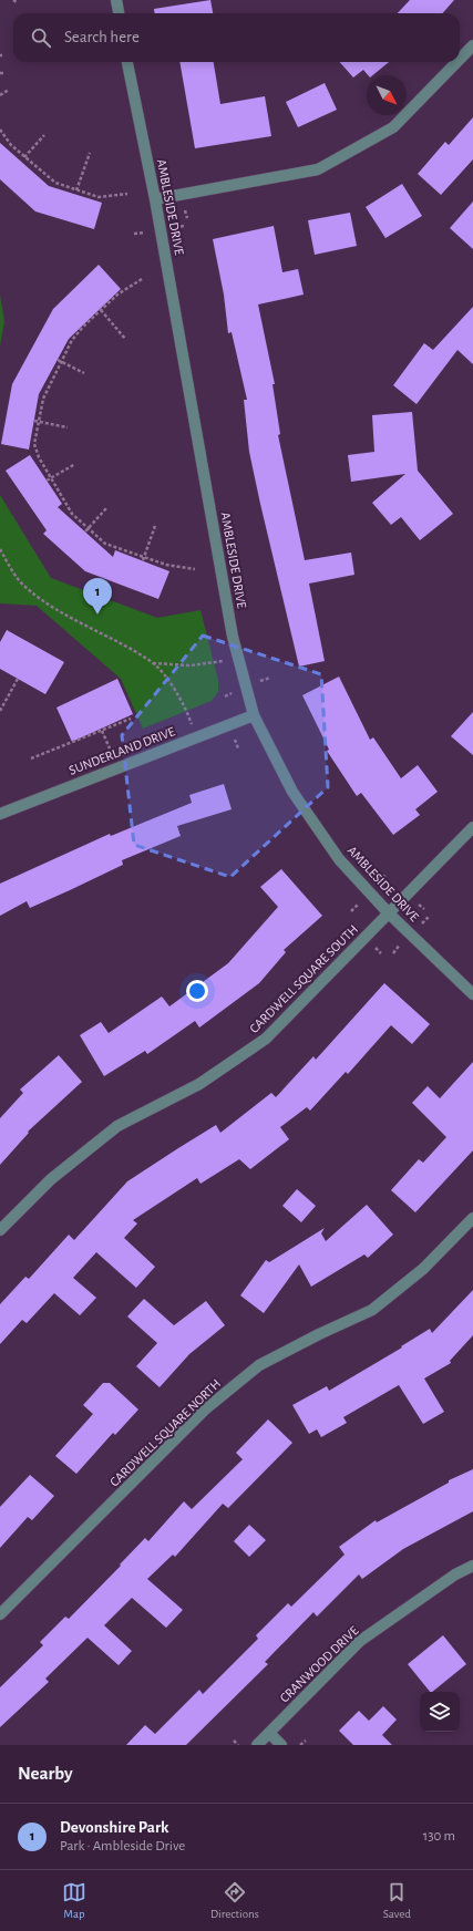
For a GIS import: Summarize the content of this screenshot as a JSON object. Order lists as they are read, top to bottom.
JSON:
{
  "streets": {
    "street": [
      "AMBLESIDE DRIVE",
      "SUNDERLAND DRIVE",
      "CARDWELL SQUARE SOUTH",
      "CARDWELL SQUARE NORTH",
      "CRANWOOD DRIVE"
    ]
  },
  "crossings": [
    ["AMBLESIDE DRIVE", "SUNDERLAND DRIVE"],
    ["AMBLESIDE DRIVE", "CARDWELL SQUARE SOUTH"]
  ],
  "north": "bottom right",
  "page": {
    "search": "Search here",
    "pins": "1",
    "heading": "Nearby",
    "list": [
      {
        "mark": "1",
        "name": "Devonshire Park",
        "note": "Park · Ambleside Drive",
        "value": "130 m"
      }
    ],
    "nav": ["Map", "Directions", "Saved"]
  }
}
